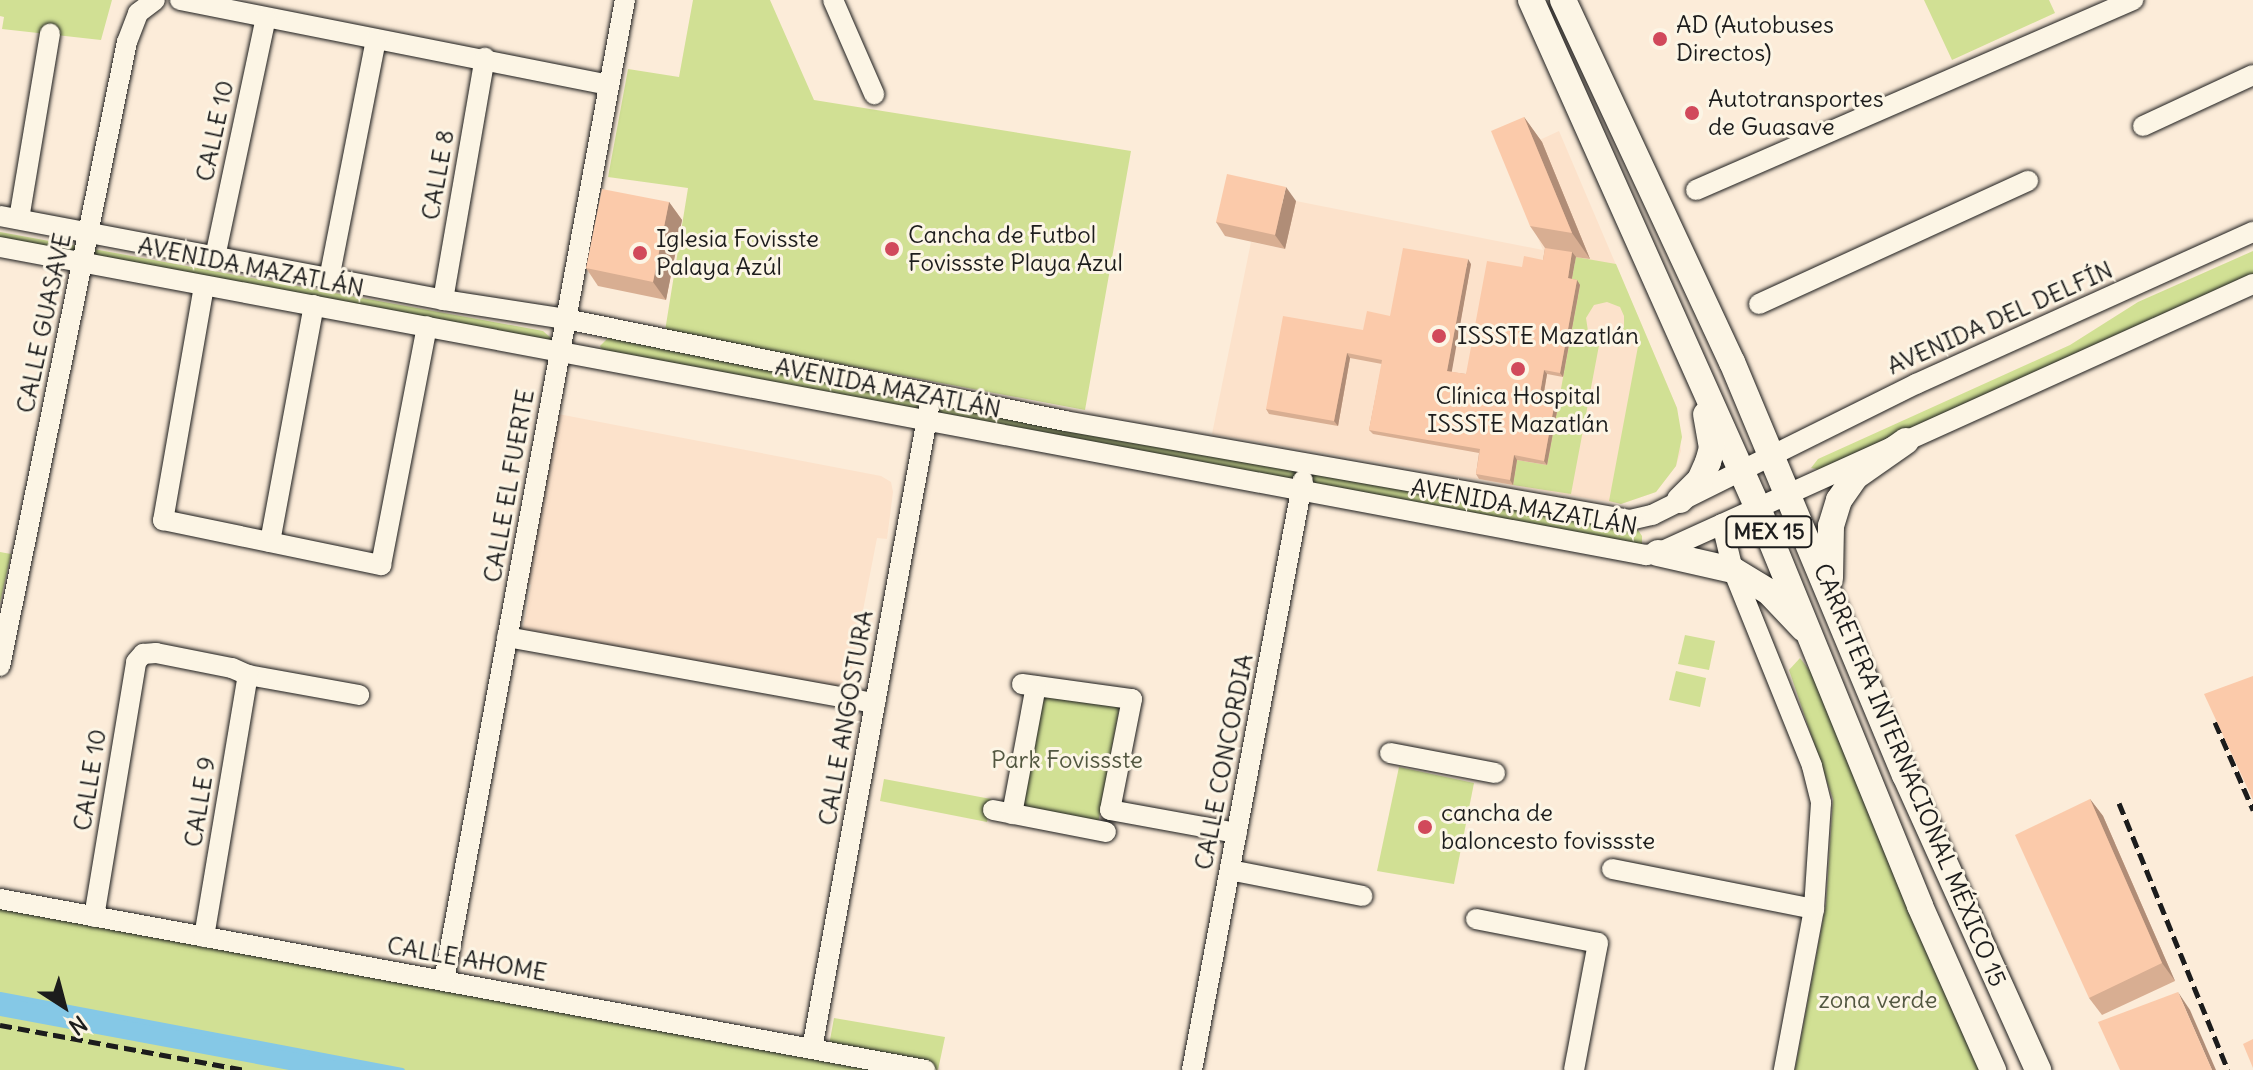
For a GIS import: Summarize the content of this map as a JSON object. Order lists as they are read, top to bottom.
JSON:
{
  "streets": {
    "main road": ["MEX 15", "CARRETERA INTERNACIONAL MÉXICO 15"],
    "street": [
      "CALLE 10",
      "CALLE 8",
      "AVENIDA MAZATLÁN",
      "AVENIDA DEL DELFÍN",
      "CALLE GUASAVE",
      "CALLE EL FUERTE",
      "CALLE ANGOSTURA",
      "CALLE CONCORDIA",
      "CALLE 9",
      "CALLE AHOME"
    ]
  },
  "crossings": [
    ["CALLE 10", "AVENIDA MAZATLÁN"],
    ["CALLE 10", "CALLE 9"],
    ["CALLE 10", "CALLE AHOME"],
    ["CALLE 8", "AVENIDA MAZATLÁN"],
    ["AVENIDA MAZATLÁN", "CALLE GUASAVE"],
    ["AVENIDA MAZATLÁN", "CALLE EL FUERTE"],
    ["AVENIDA MAZATLÁN", "CALLE ANGOSTURA"],
    ["AVENIDA MAZATLÁN", "CALLE CONCORDIA"],
    ["AVENIDA MAZATLÁN", "CARRETERA INTERNACIONAL MÉXICO 15"],
    ["AVENIDA DEL DELFÍN", "CARRETERA INTERNACIONAL MÉXICO 15"],
    ["CALLE EL FUERTE", "CALLE AHOME"],
    ["CALLE ANGOSTURA", "CALLE AHOME"],
    ["CALLE 9", "CALLE AHOME"]
  ],
  "parks": ["Park Fovissste", "zona verde"],
  "places": [
    "AD (Autobuses Directos)",
    "Autotransportes de Guasave",
    "Cancha de Futbol Fovissste Playa Azul",
    "Iglesia Fovisste Palaya Azúl",
    "ISSSTE Mazatlán",
    "Clínica Hospital ISSSTE Mazatlán",
    "cancha de baloncesto fovissste"
  ],
  "north": "bottom right"
}
